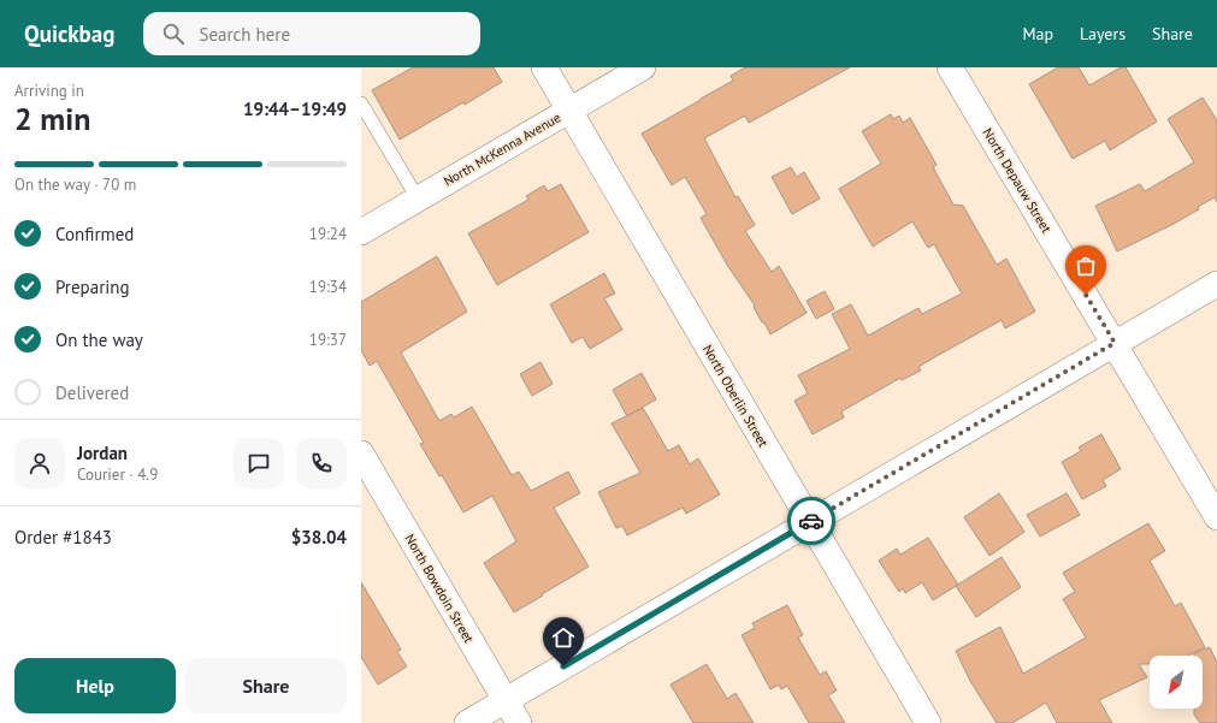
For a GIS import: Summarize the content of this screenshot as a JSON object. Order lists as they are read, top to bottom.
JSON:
{
  "streets": {
    "street": [
      "North McKenna Avenue",
      "North Depauw Street",
      "North Oberlin Street",
      "North Bowdoin Street"
    ]
  },
  "crossings": [
    ["North McKenna Avenue", "North Oberlin Street"]
  ],
  "north": "bottom left",
  "page": {
    "header": "Quickbag",
    "search": "Search here",
    "nav": ["Map", "Layers", "Share"],
    "heading": ["2 min", "Arriving in", "19:44–19:49"],
    "panel": [
      "Jordan",
      "Courier · 4.9",
      "Order #1843",
      "$38.04"
    ],
    "bar": "On the way · 70 m",
    "list": [
      ["Confirmed", "19:24"],
      ["Preparing", "19:34"],
      ["On the way", "19:37"],
      "Delivered"
    ],
    "buttons": ["Help", "Share"]
  }
}
